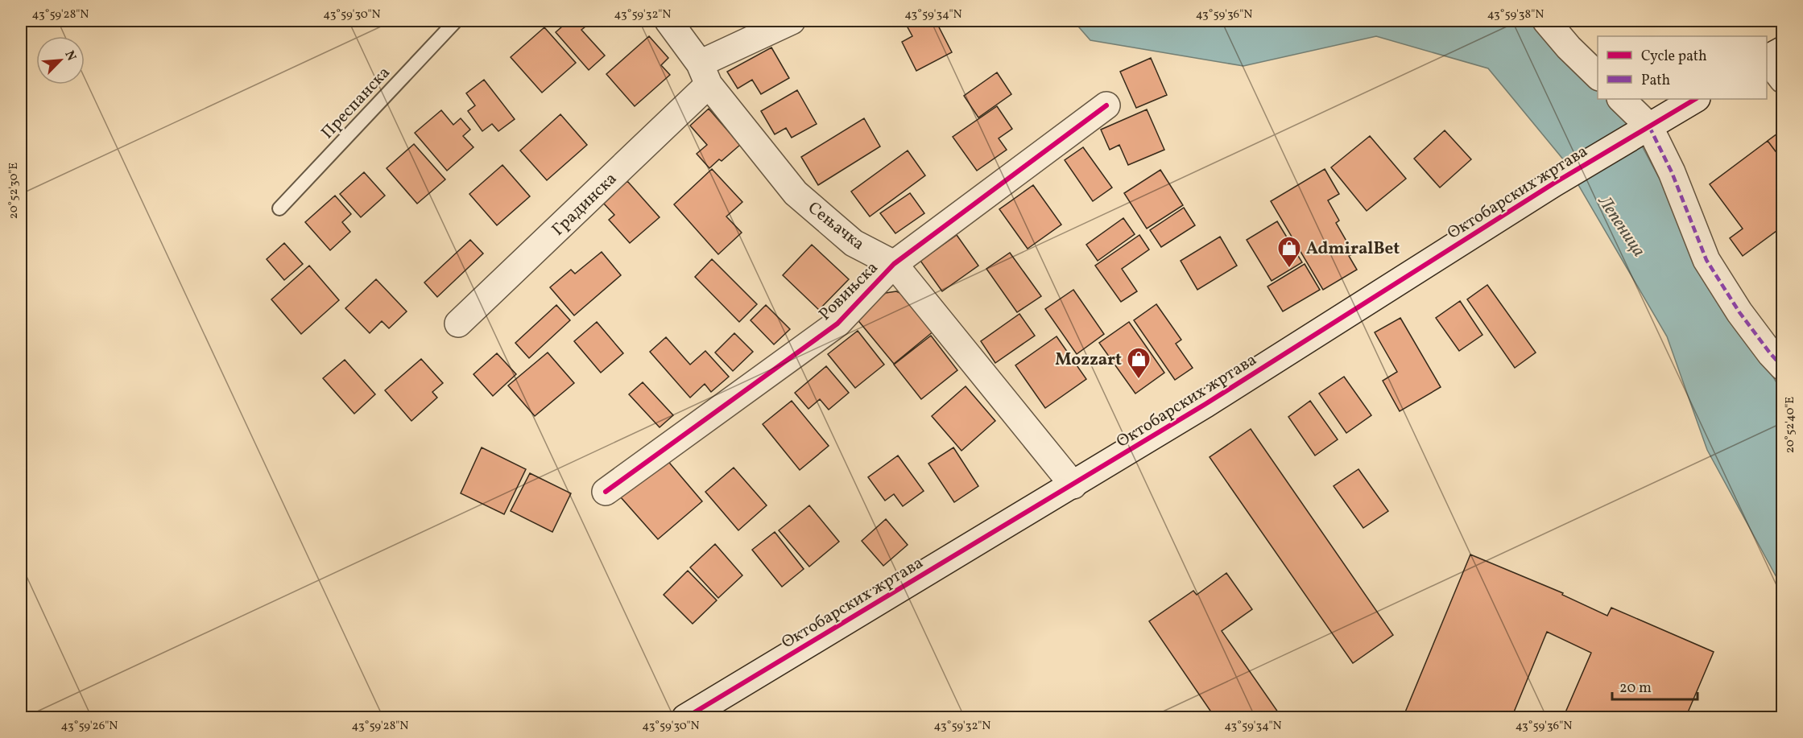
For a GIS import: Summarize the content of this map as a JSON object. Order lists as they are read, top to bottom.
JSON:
{
  "streets": {
    "street": [
      "Октобарских жртава",
      "Градинска",
      "Сењачка",
      "Ровињска"
    ],
    "lane": ["Преспанска"]
  },
  "crossings": [
    ["Октобарских жртава", "Сењачка"],
    ["Градинска", "Сењачка"],
    ["Сењачка", "Ровињска"]
  ],
  "water": ["Лепеница"],
  "places": {
    "shop": ["AdmiralBet", "Mozzart"]
  },
  "legend": ["Cycle path", "Path"],
  "scale_bar": "20 m",
  "north": "top right",
  "coordinates": [
    "43°59'28\"N",
    "43°59'30\"N",
    "43°59'32\"N",
    "43°59'34\"N",
    "43°59'36\"N",
    "43°59'38\"N",
    "20°52'30\"E",
    "20°52'40\"E",
    "43°59'26\"N"
  ]
}
